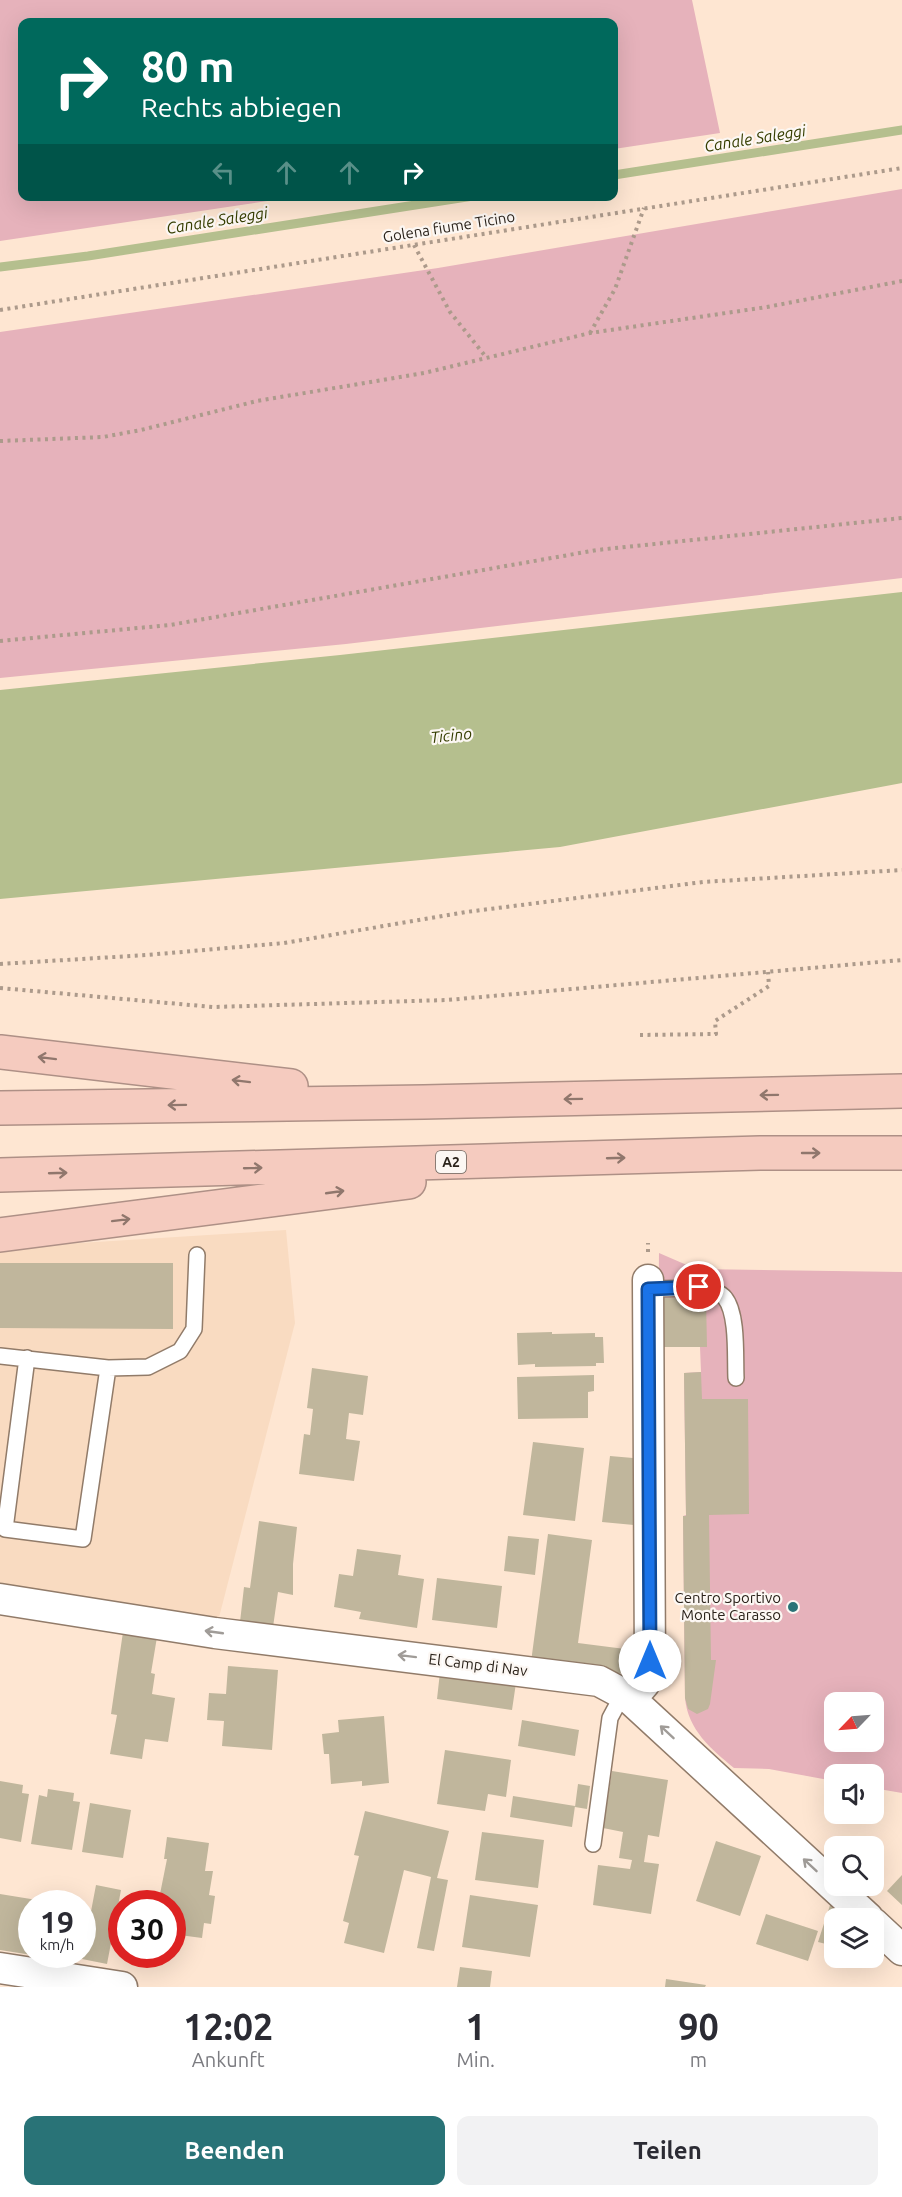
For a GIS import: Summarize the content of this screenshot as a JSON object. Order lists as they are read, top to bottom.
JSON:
{
  "streets": {
    "highway": ["A2"],
    "street": ["El Camp di Nav"],
    "path": ["Golena fiume Ticino"]
  },
  "one_way": ["El Camp di Nav"],
  "water": ["Canale Saleggi", "Ticino"],
  "places": ["Centro Sportivo Monte Carasso"],
  "north": "bottom left",
  "page": {
    "turn": ["80 m", "Rechts abbiegen"],
    "speed": "19 km/h",
    "limit": "30",
    "eta": [
      "12:02",
      "Ankunft",
      "1",
      "Min.",
      "90",
      "m"
    ],
    "buttons": ["Beenden", "Teilen"]
  }
}
